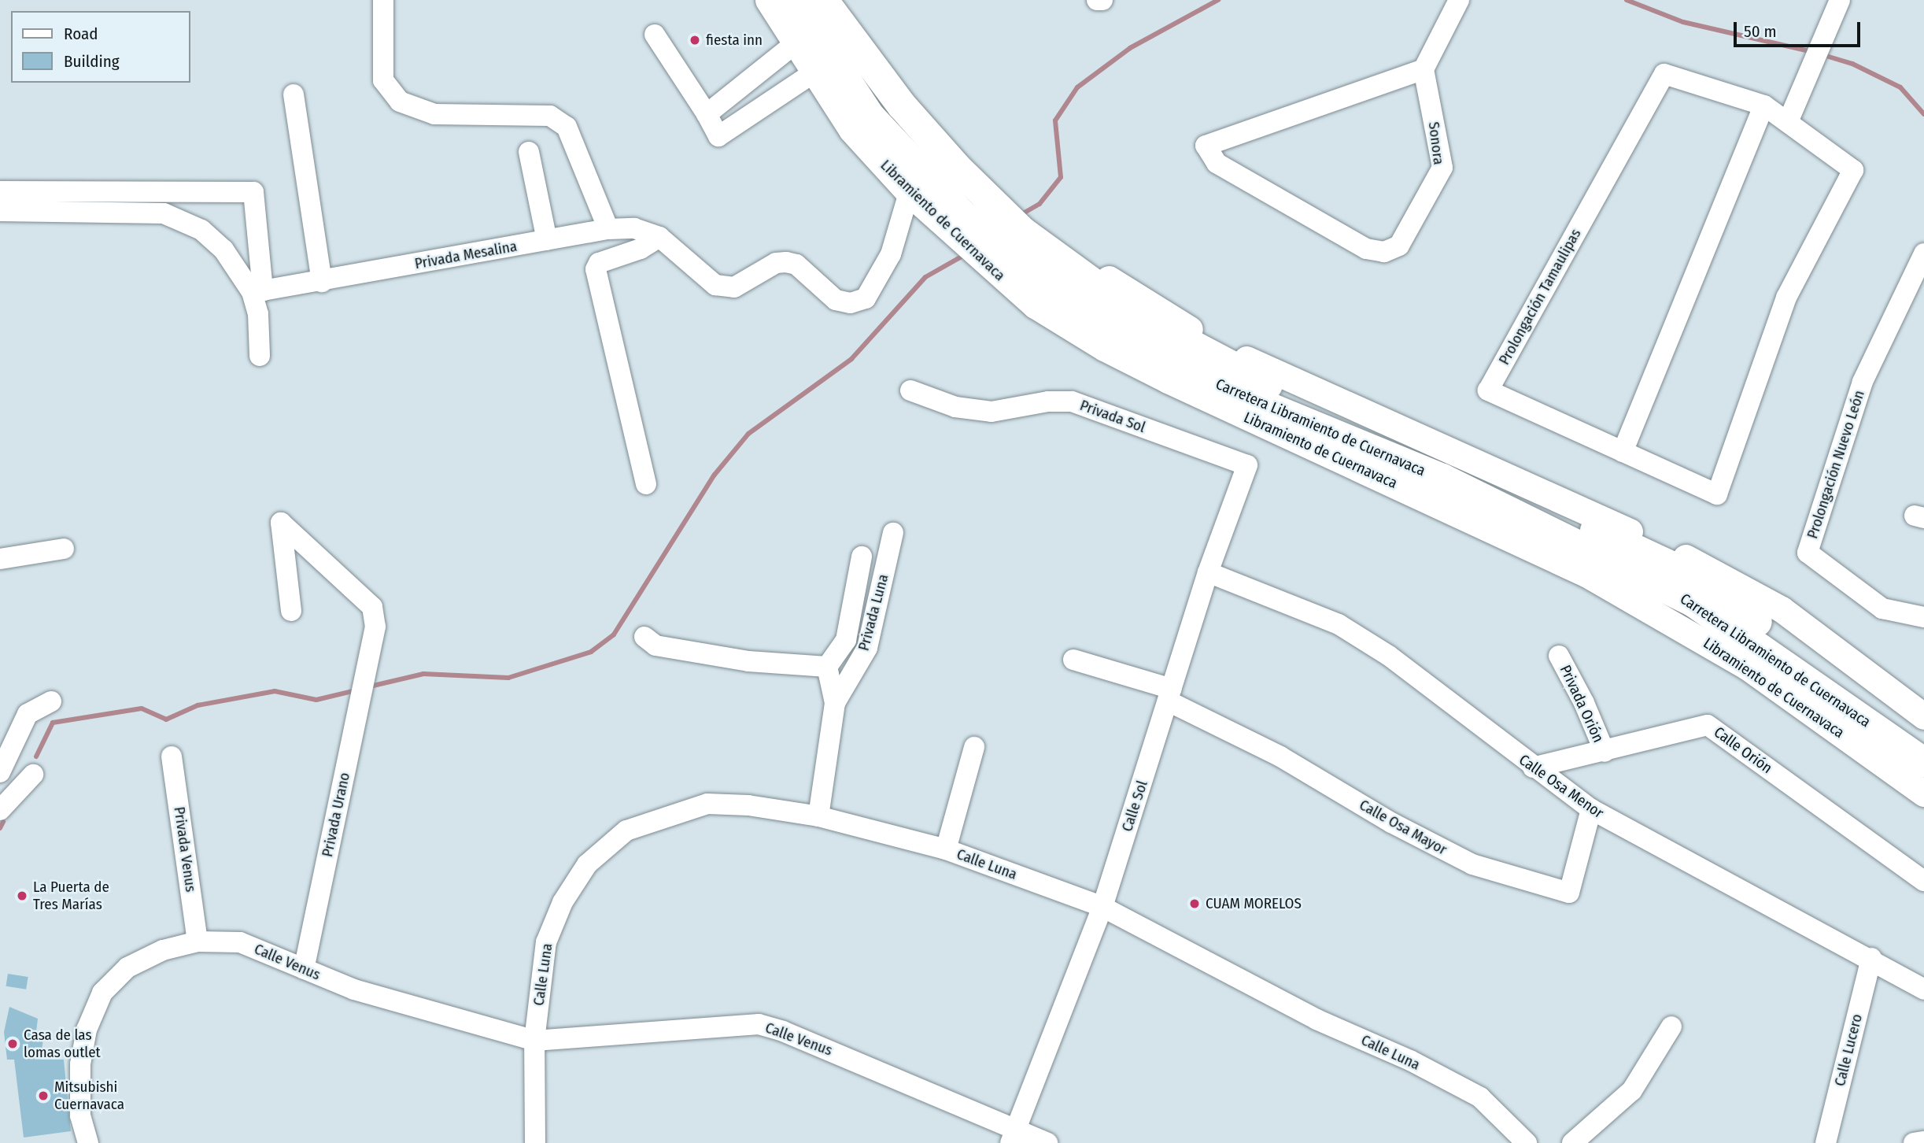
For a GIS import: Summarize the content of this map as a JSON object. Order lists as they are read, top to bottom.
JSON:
{
  "streets": {
    "highway": ["Carretera Libramiento de Cuernavaca"],
    "main road": ["Libramiento de Cuernavaca"],
    "street": [
      "Sonora",
      "Privada Mesalina",
      "Prolongación Tamaulipas",
      "Privada Sol",
      "Prolongación Nuevo León",
      "Privada Luna",
      "Privada Orión",
      "Calle Orión",
      "Calle Osa Menor",
      "Calle Sol",
      "Privada Urano",
      "Calle Osa Mayor",
      "Privada Venus",
      "Calle Luna",
      "Calle Venus",
      "Calle Lucero"
    ]
  },
  "crossings": [
    ["Libramiento de Cuernavaca", "Privada Mesalina"],
    ["Libramiento de Cuernavaca", "Carretera Libramiento de Cuernavaca"],
    ["Privada Sol", "Calle Sol"],
    ["Privada Luna", "Calle Luna"],
    ["Privada Orión", "Calle Orión"],
    ["Calle Orión", "Calle Osa Menor"],
    ["Calle Osa Menor", "Calle Sol"],
    ["Calle Osa Menor", "Calle Osa Mayor"],
    ["Calle Osa Menor", "Calle Lucero"],
    ["Calle Sol", "Calle Osa Mayor"],
    ["Calle Sol", "Calle Luna"],
    ["Calle Sol", "Calle Venus"],
    ["Privada Urano", "Calle Venus"],
    ["Privada Venus", "Calle Venus"],
    ["Calle Luna", "Calle Venus"]
  ],
  "places": [
    "fiesta inn",
    "La Puerta de Tres Marías",
    "CUAM MORELOS",
    "Casa de las lomas outlet",
    "Mitsubishi Cuernavaca"
  ],
  "legend": ["Road", "Building"],
  "scale_bar": "50 m"
}
